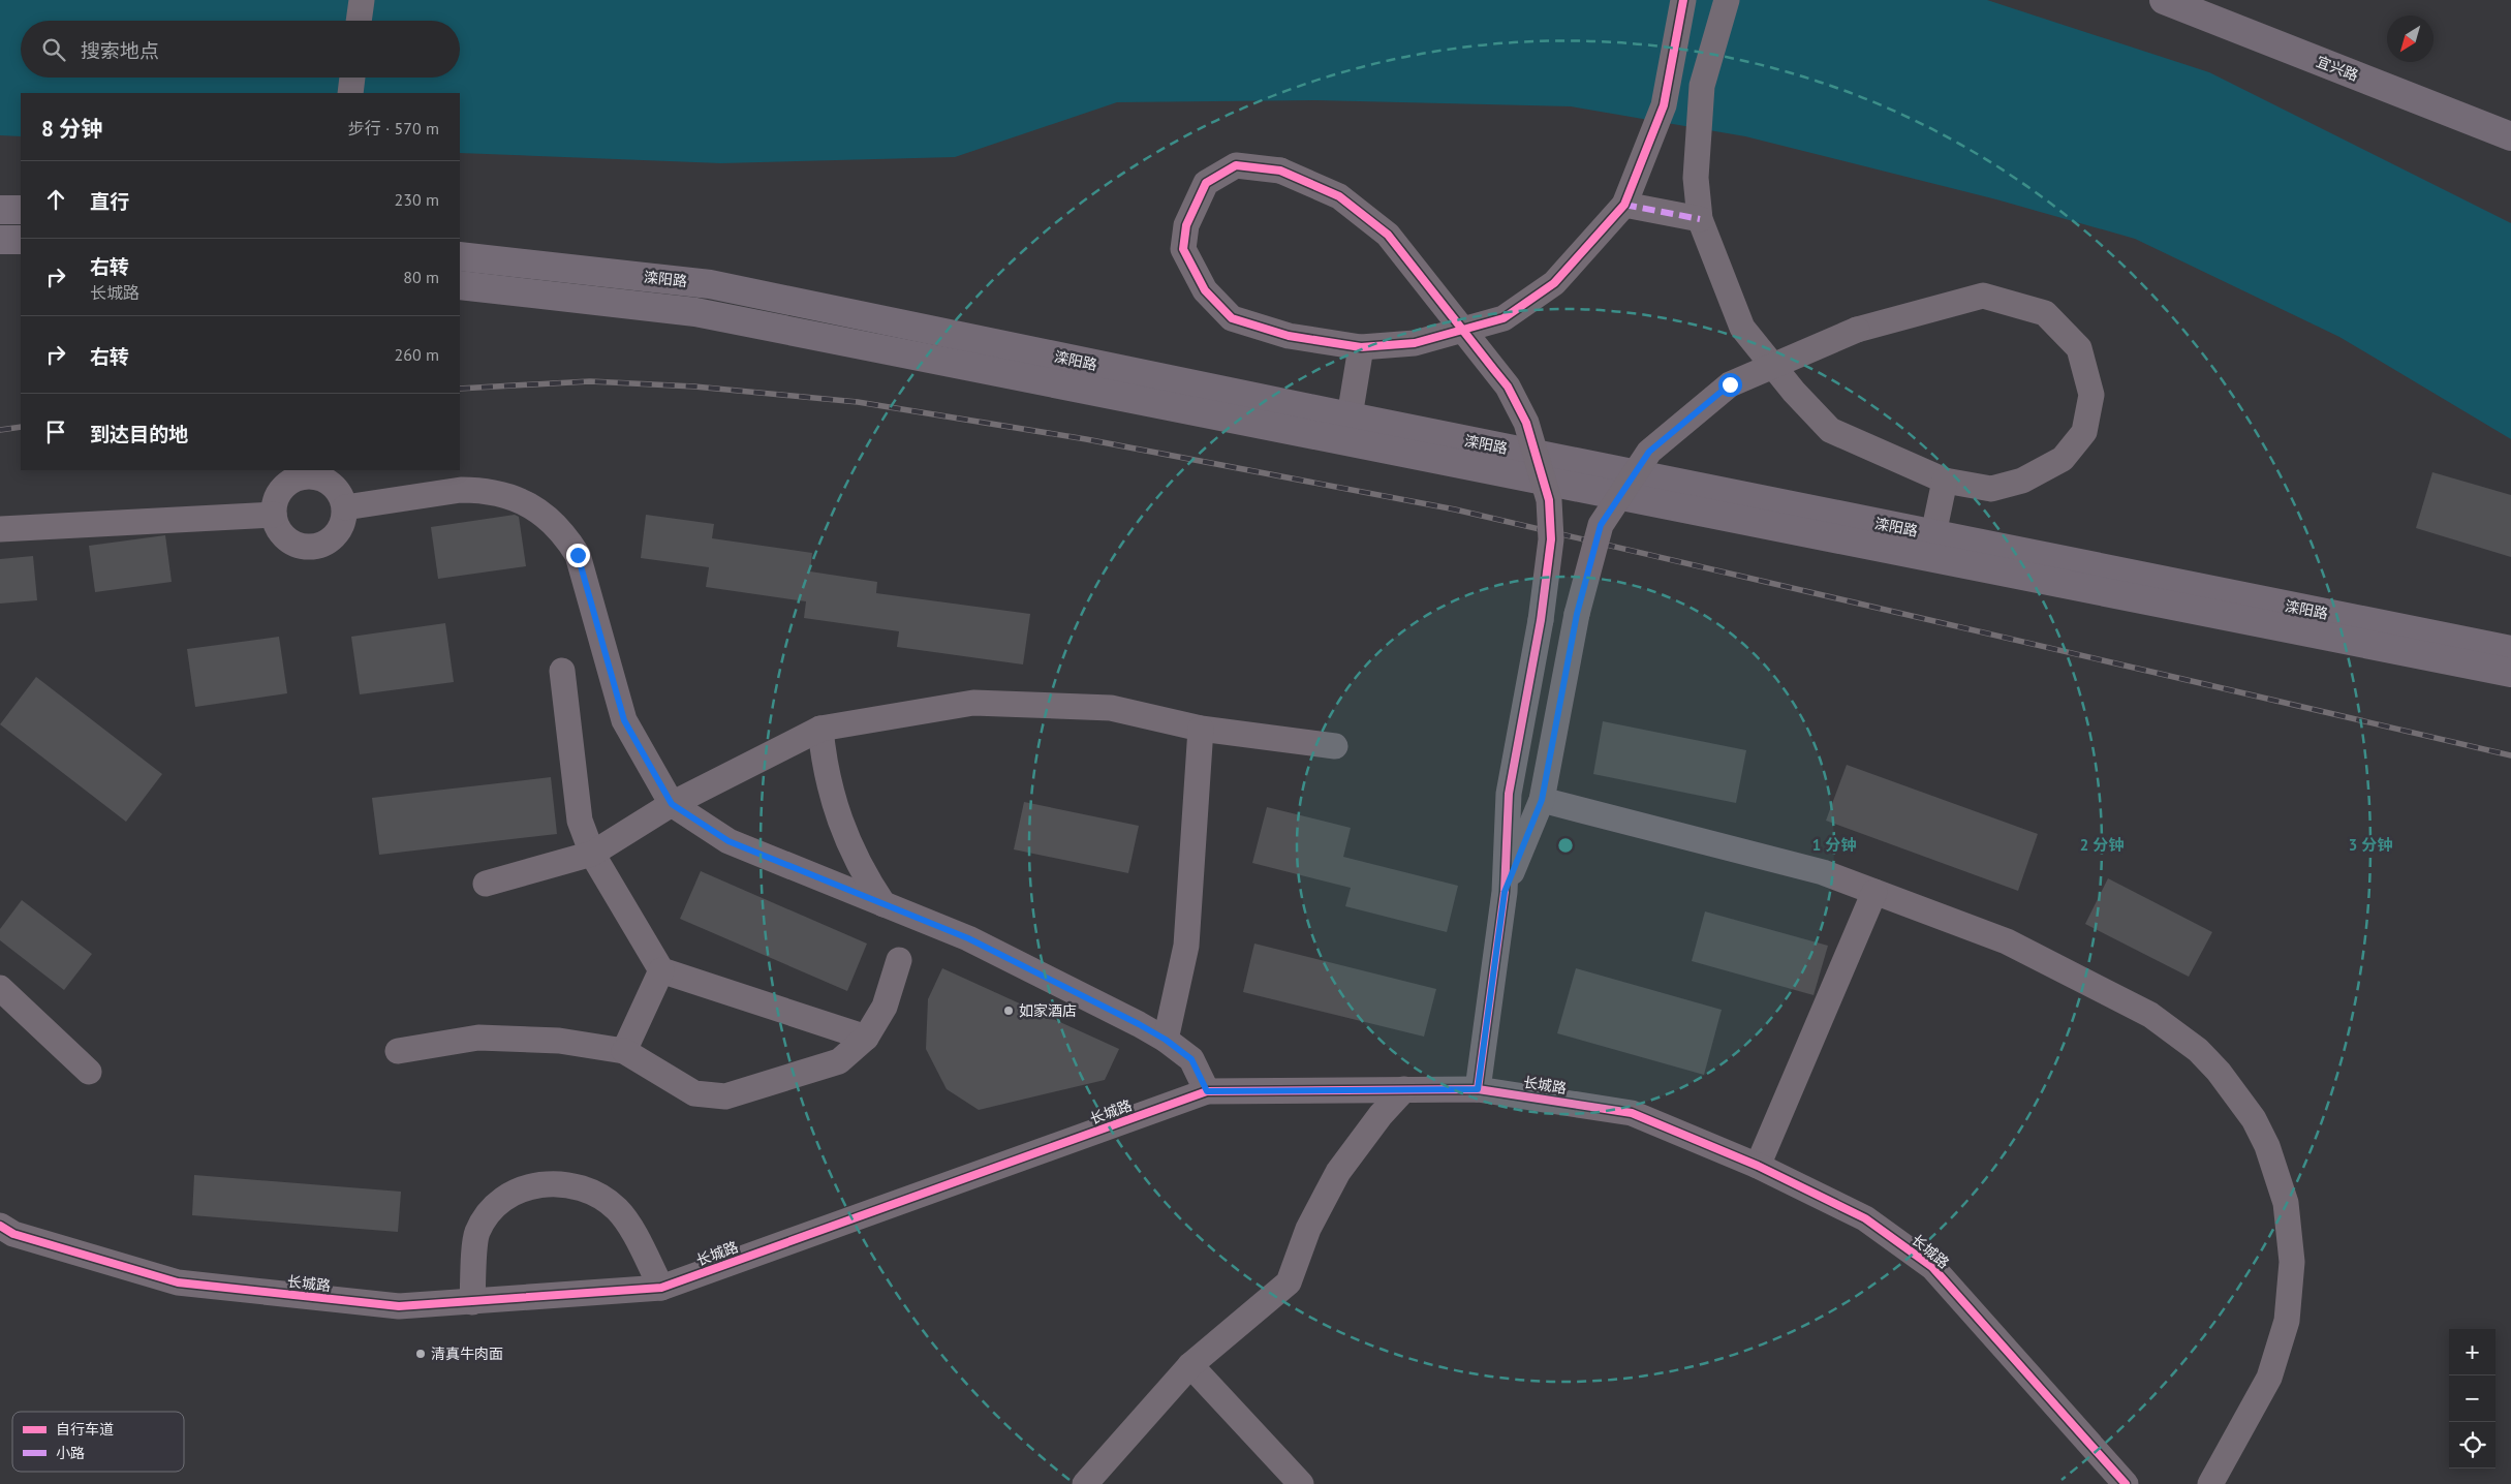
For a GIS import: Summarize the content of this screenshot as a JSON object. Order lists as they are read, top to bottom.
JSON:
{
  "streets": {
    "main road": ["宜兴路", "滦阳路"],
    "street": ["长城路"]
  },
  "places": ["如家酒店", "清真牛肉面"],
  "legend": ["自行车道", "小路"],
  "north": "bottom left",
  "page": {
    "search": "搜索地点",
    "heading": ["8 分钟", "步行 · 570 m"],
    "list": [
      ["直行", "230 m"],
      ["右转", "长城路", "80 m"],
      ["右转", "260 m"],
      "到达目的地"
    ],
    "map_buttons": ["+", "−"]
  },
  "rings": ["1 分钟", "2 分钟", "3 分钟"]
}
